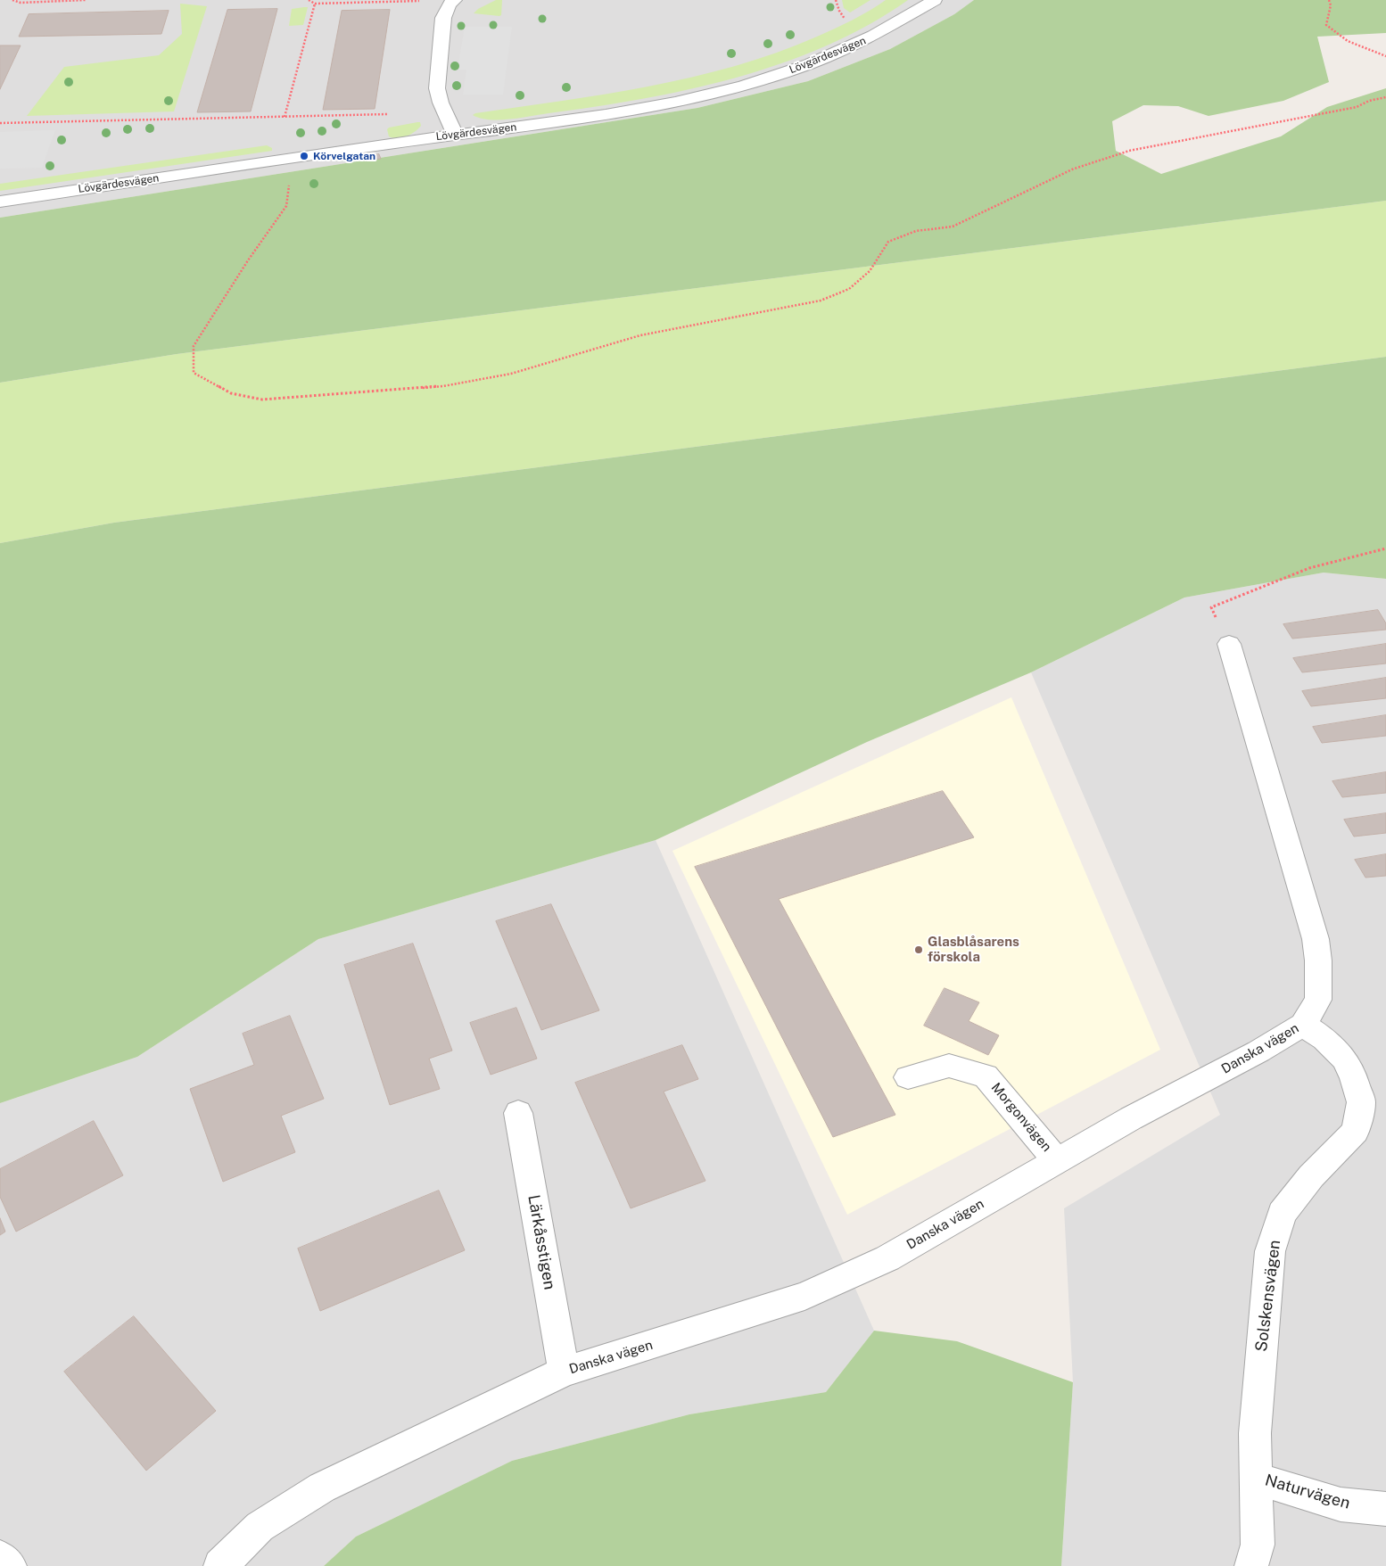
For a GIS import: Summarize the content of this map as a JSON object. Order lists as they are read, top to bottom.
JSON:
{
  "streets": {
    "street": [
      "Lövgärdesvägen",
      "Danska vägen",
      "Morgonvägen",
      "Lärkåsstigen",
      "Solskensvägen",
      "Naturvägen"
    ]
  },
  "crossings": [
    ["Danska vägen", "Morgonvägen"],
    ["Danska vägen", "Lärkåsstigen"],
    ["Danska vägen", "Solskensvägen"],
    ["Solskensvägen", "Naturvägen"]
  ],
  "places": ["Körvelgatan", "Glasblåsarens förskola"]
}
